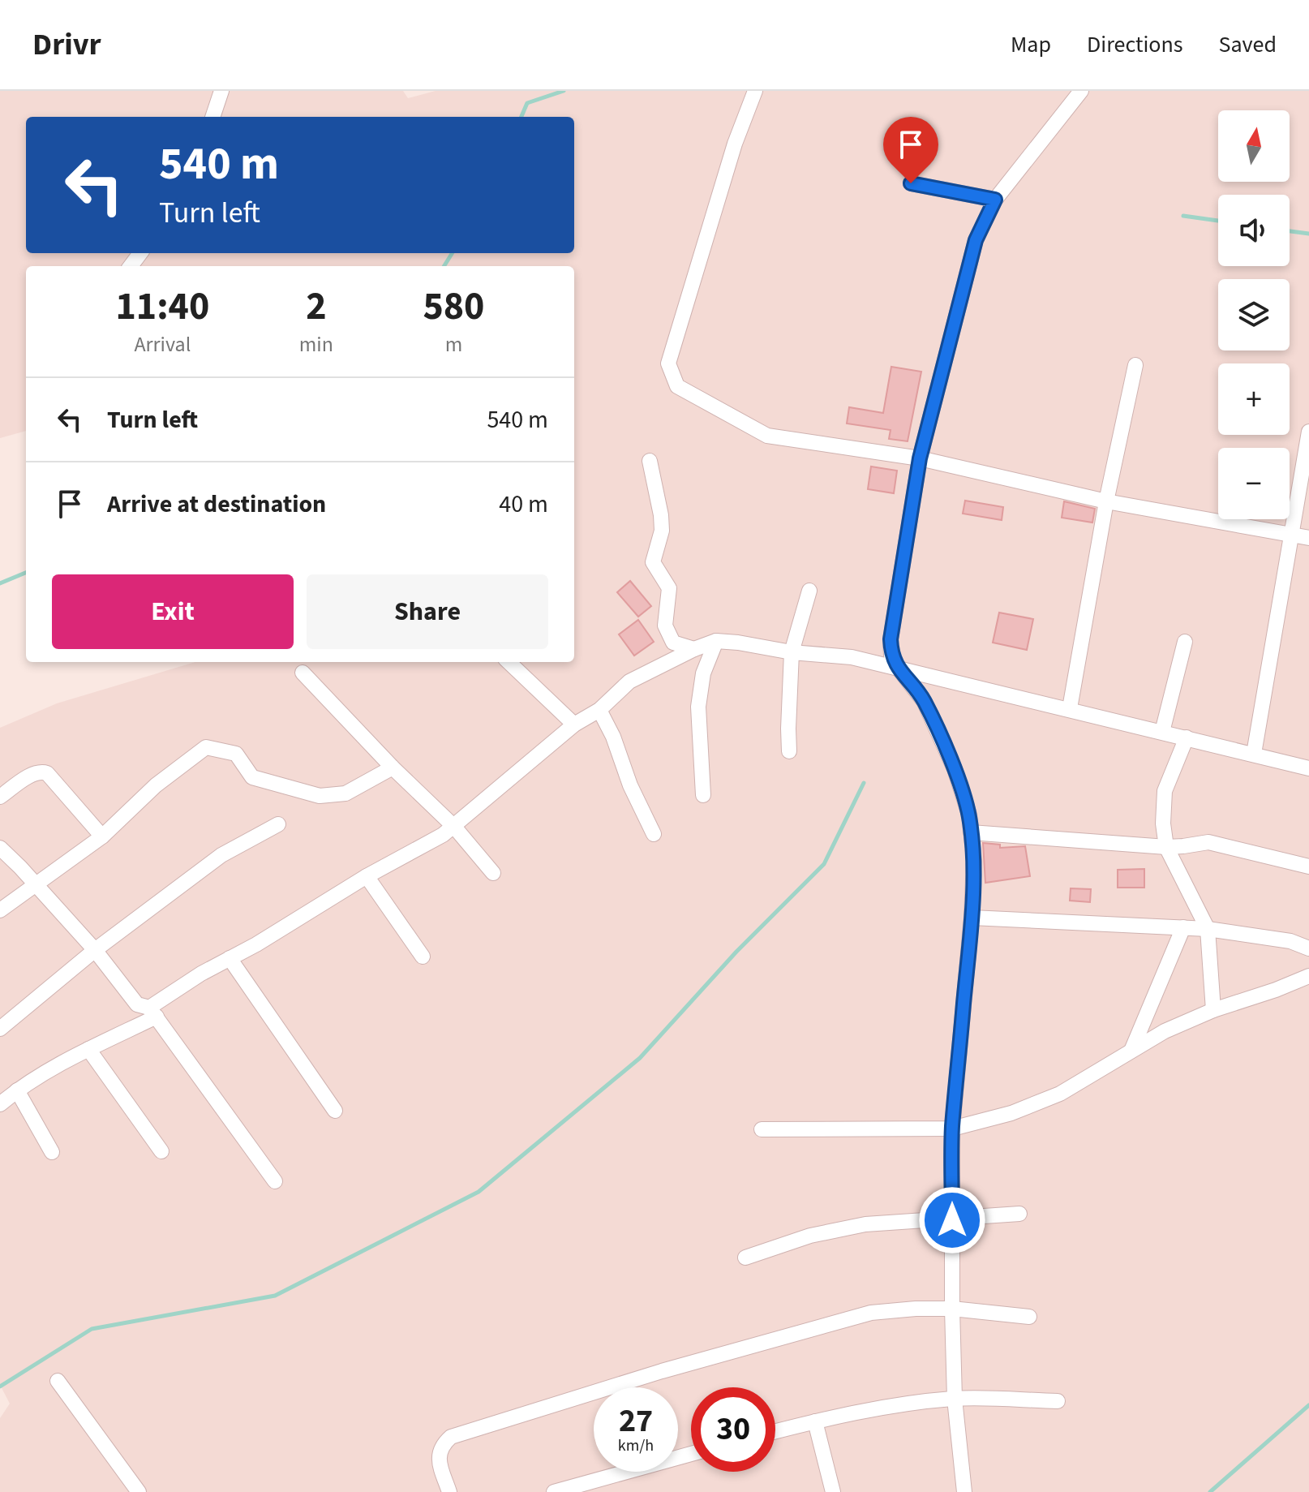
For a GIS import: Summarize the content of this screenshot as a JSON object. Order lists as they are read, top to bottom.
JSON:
{
  "north": "top",
  "page": {
    "header": "Drivr",
    "nav": ["Map", "Directions", "Saved"],
    "map_buttons": ["+", "−"],
    "turn": ["540 m", "Turn left"],
    "eta": [
      "11:40",
      "Arrival",
      "2",
      "min",
      "580",
      "m"
    ],
    "list": [
      {
        "name": "Turn left",
        "value": "540 m"
      },
      {
        "name": "Arrive at destination",
        "value": "40 m"
      }
    ],
    "buttons": ["Exit", "Share"],
    "speed": "27 km/h",
    "limit": "30"
  }
}
